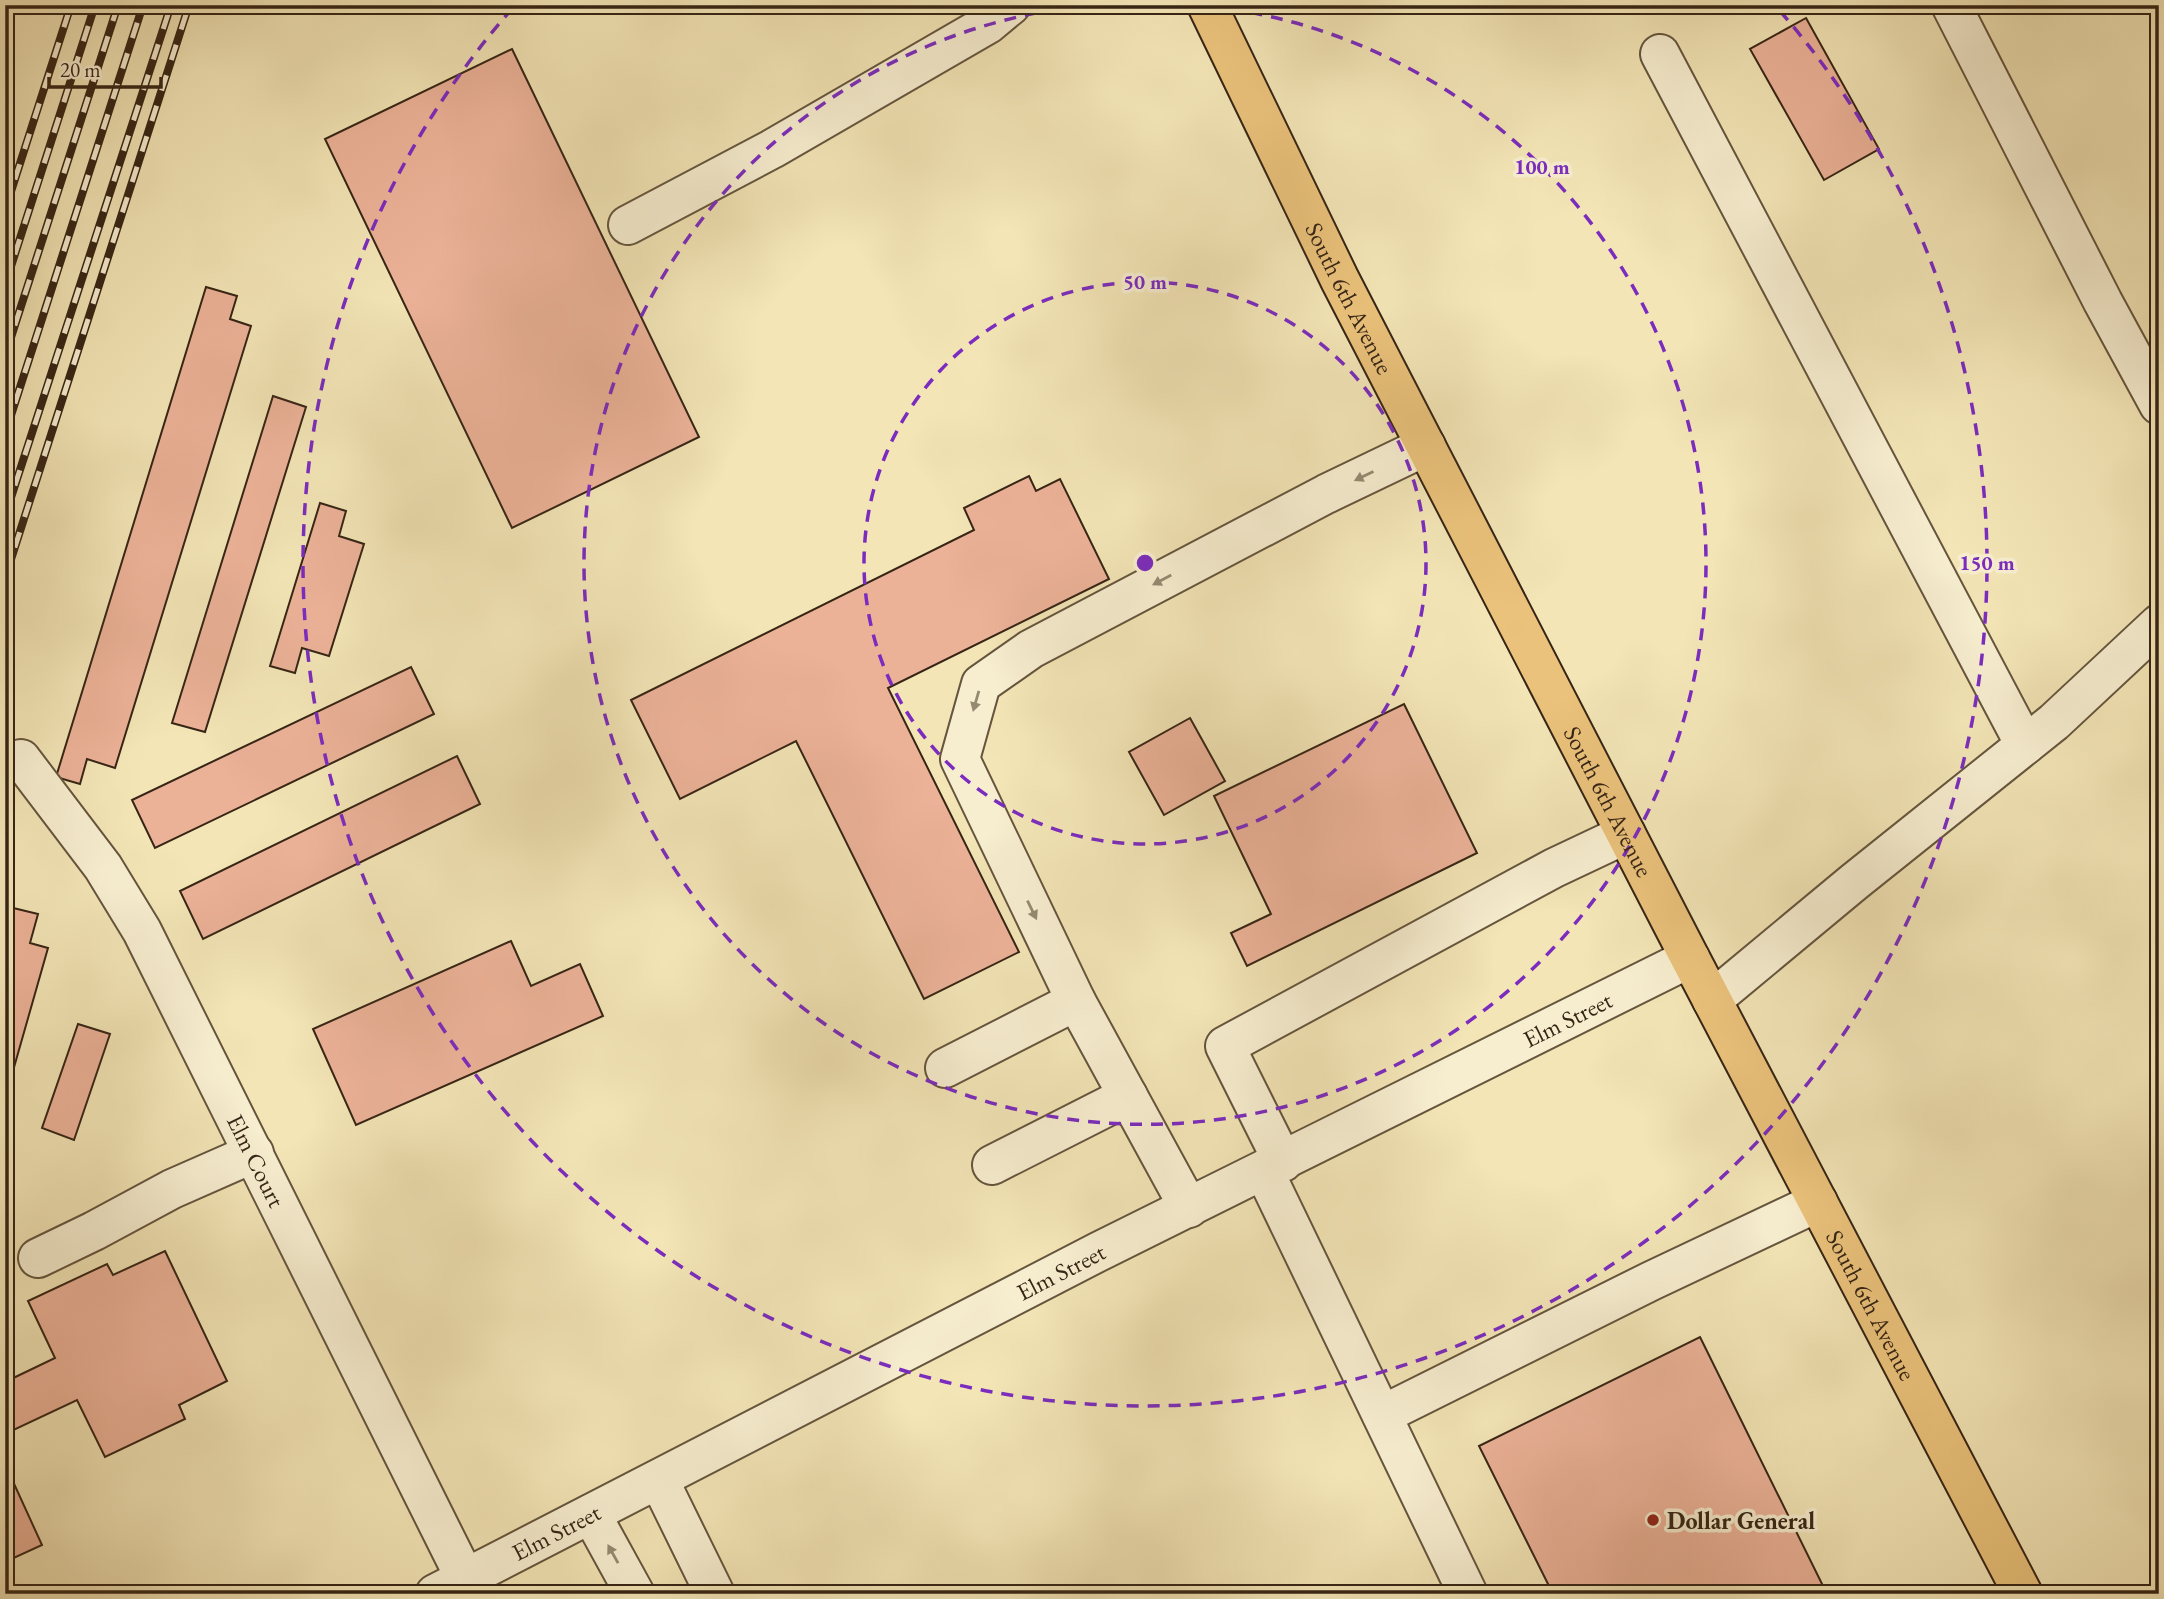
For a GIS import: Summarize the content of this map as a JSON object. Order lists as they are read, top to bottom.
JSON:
{
  "streets": {
    "main road": ["South 6th Avenue"],
    "street": ["Elm Street", "Elm Court"]
  },
  "crossings": [
    ["South 6th Avenue", "Elm Street"],
    ["Elm Street", "Elm Court"]
  ],
  "places": ["Dollar General"],
  "scale_bar": "20 m",
  "rings": ["100 m", "50 m", "150 m"]
}
